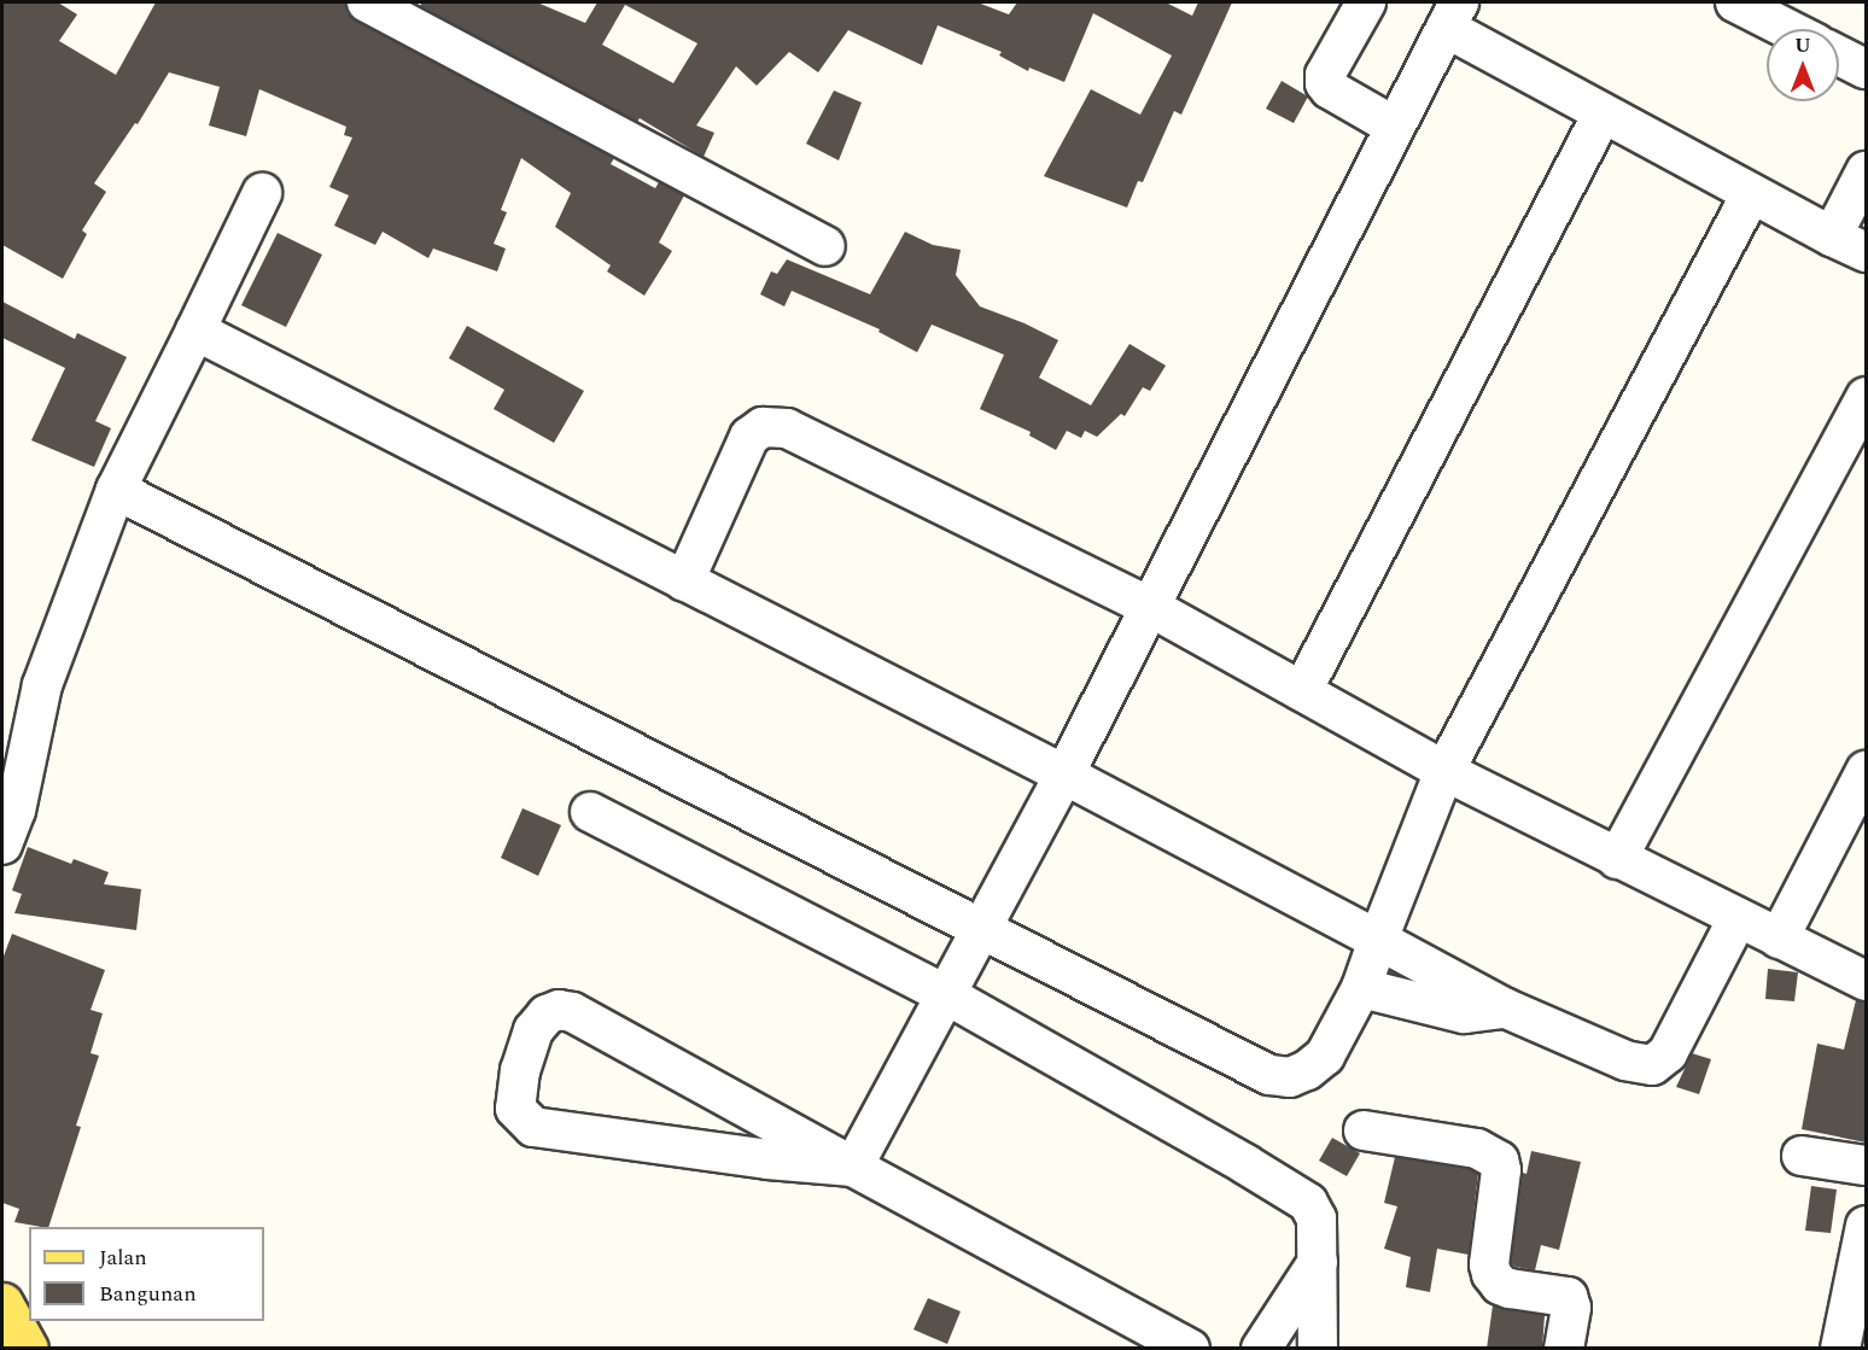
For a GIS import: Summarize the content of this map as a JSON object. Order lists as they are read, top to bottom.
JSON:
{
  "legend": ["Jalan", "Bangunan"],
  "north": "top"
}
